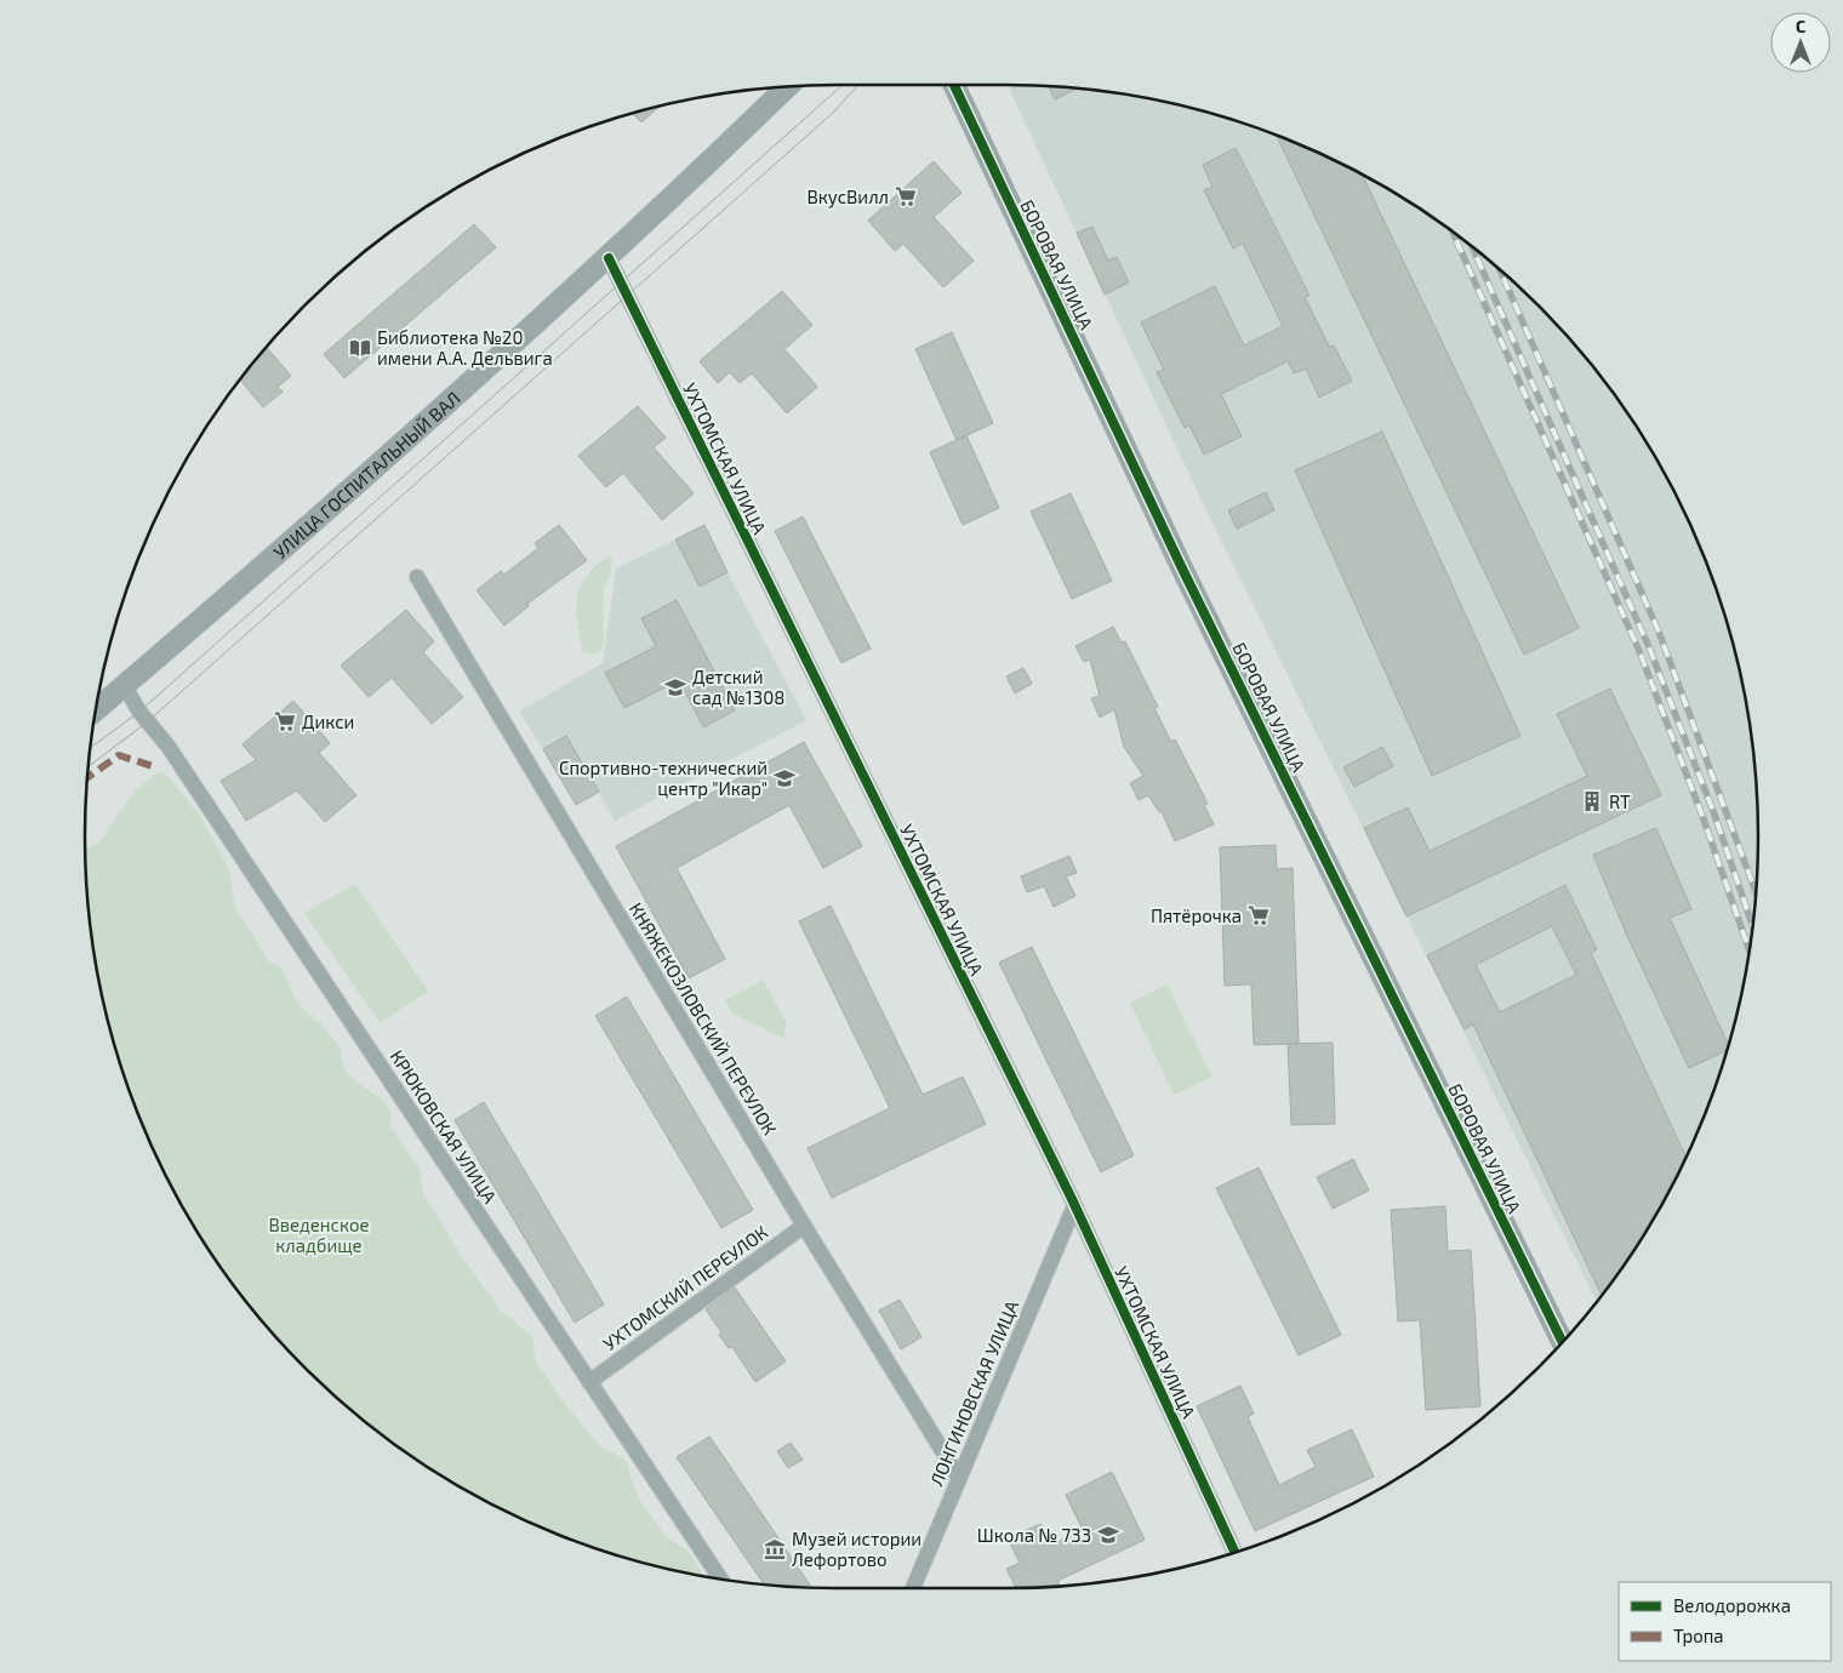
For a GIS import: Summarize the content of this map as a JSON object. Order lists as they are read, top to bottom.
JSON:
{
  "streets": {
    "street": [
      "БОРОВАЯ УЛИЦА",
      "УХТОМСКАЯ УЛИЦА",
      "УЛИЦА ГОСПИТАЛЬНЫЙ ВАЛ",
      "КНЯЖЕКОЗЛОВСКИЙ ПЕРЕУЛОК",
      "КРЮКОВСКАЯ УЛИЦА",
      "УХТОМСКИЙ ПЕРЕУЛОК",
      "ЛОНГИНОВСКАЯ УЛИЦА"
    ]
  },
  "crossings": [
    ["УХТОМСКАЯ УЛИЦА", "УЛИЦА ГОСПИТАЛЬНЫЙ ВАЛ"],
    ["УХТОМСКАЯ УЛИЦА", "ЛОНГИНОВСКАЯ УЛИЦА"],
    ["УЛИЦА ГОСПИТАЛЬНЫЙ ВАЛ", "КРЮКОВСКАЯ УЛИЦА"],
    ["КНЯЖЕКОЗЛОВСКИЙ ПЕРЕУЛОК", "УХТОМСКИЙ ПЕРЕУЛОК"],
    ["КНЯЖЕКОЗЛОВСКИЙ ПЕРЕУЛОК", "ЛОНГИНОВСКАЯ УЛИЦА"],
    ["КРЮКОВСКАЯ УЛИЦА", "УХТОМСКИЙ ПЕРЕУЛОК"]
  ],
  "parks": ["Введенское кладбище"],
  "places": {
    "supermarket": ["ВкусВилл", "Дикси", "Пятёрочка"],
    "library": ["Библиотека №20 имени А.А. Дельвига"],
    "school or university": ["Детский сад №1308", "Спортивно-технический центр \"Икар\"", "Школа № 733"],
    "building": ["RT"],
    "museum": ["Музей истории Лефортово"]
  },
  "legend": ["Велодорожка", "Тропа"],
  "north": "top"
}
